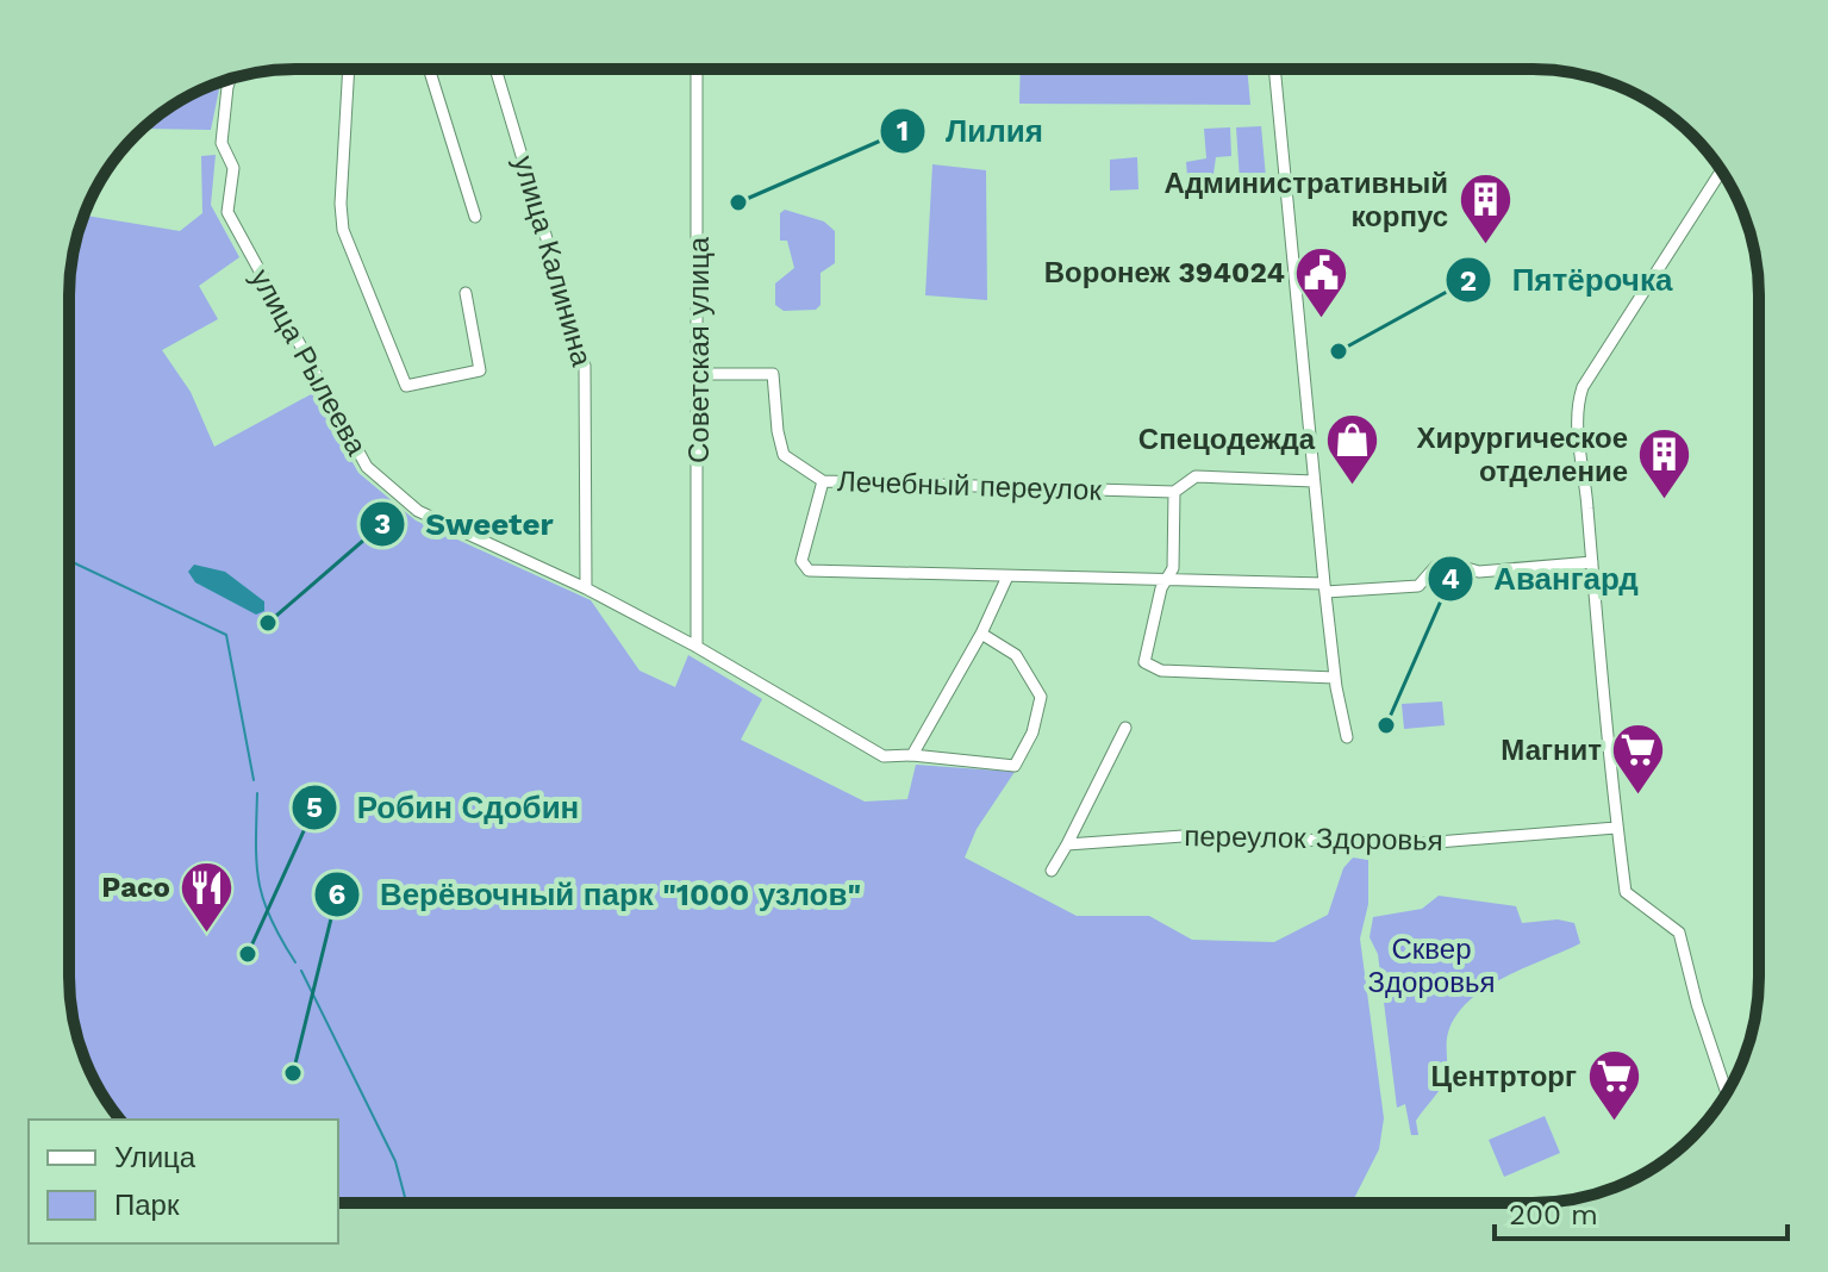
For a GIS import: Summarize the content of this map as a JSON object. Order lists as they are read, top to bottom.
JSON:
{
  "streets": {
    "street": [
      "улица Калинина",
      "Советская улица",
      "улица Рылеева",
      "Лечебный переулок",
      "переулок Здоровья"
    ]
  },
  "crossings": [
    ["улица Калинина", "улица Рылеева"],
    ["Советская улица", "улица Рылеева"],
    ["Советская улица", "Лечебный переулок"]
  ],
  "parks": ["Сквер Здоровья"],
  "places": {
    "other": [
      "Лилия",
      "Пятёрочка",
      "Sweeter",
      "Авангард",
      "Робин Сдобин",
      "Верёвочный парк \"1000 узлов\""
    ],
    "building": ["Административный корпус", "Хирургическое отделение"],
    "public building": ["Воронеж 394024"],
    "shop": ["Спецодежда"],
    "supermarket": ["Магнит", "Центрторг"],
    "restaurant": ["Paco"]
  },
  "legend": ["Улица", "Парк"],
  "scale_bar": "200 m"
}
